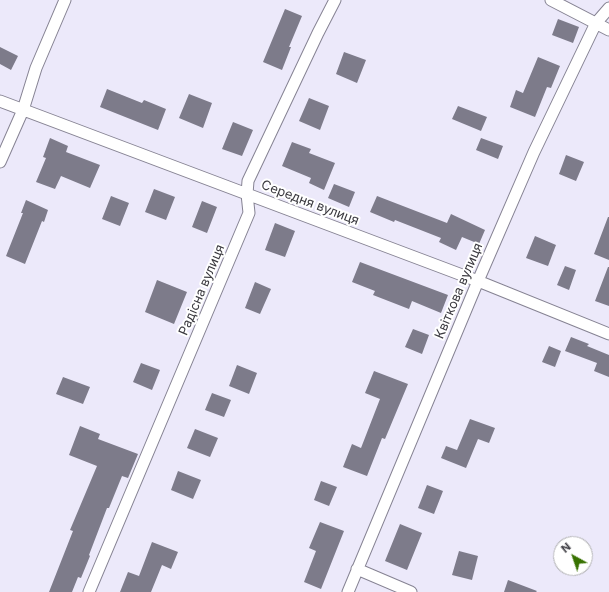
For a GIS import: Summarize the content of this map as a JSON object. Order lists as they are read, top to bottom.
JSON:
{
  "streets": {
    "street": ["Середня вулиця", "Радісна вулиця", "Квіткова вулиця"]
  },
  "crossings": [
    ["Середня вулиця", "Радісна вулиця"],
    ["Середня вулиця", "Квіткова вулиця"]
  ],
  "north": "top left"
}
